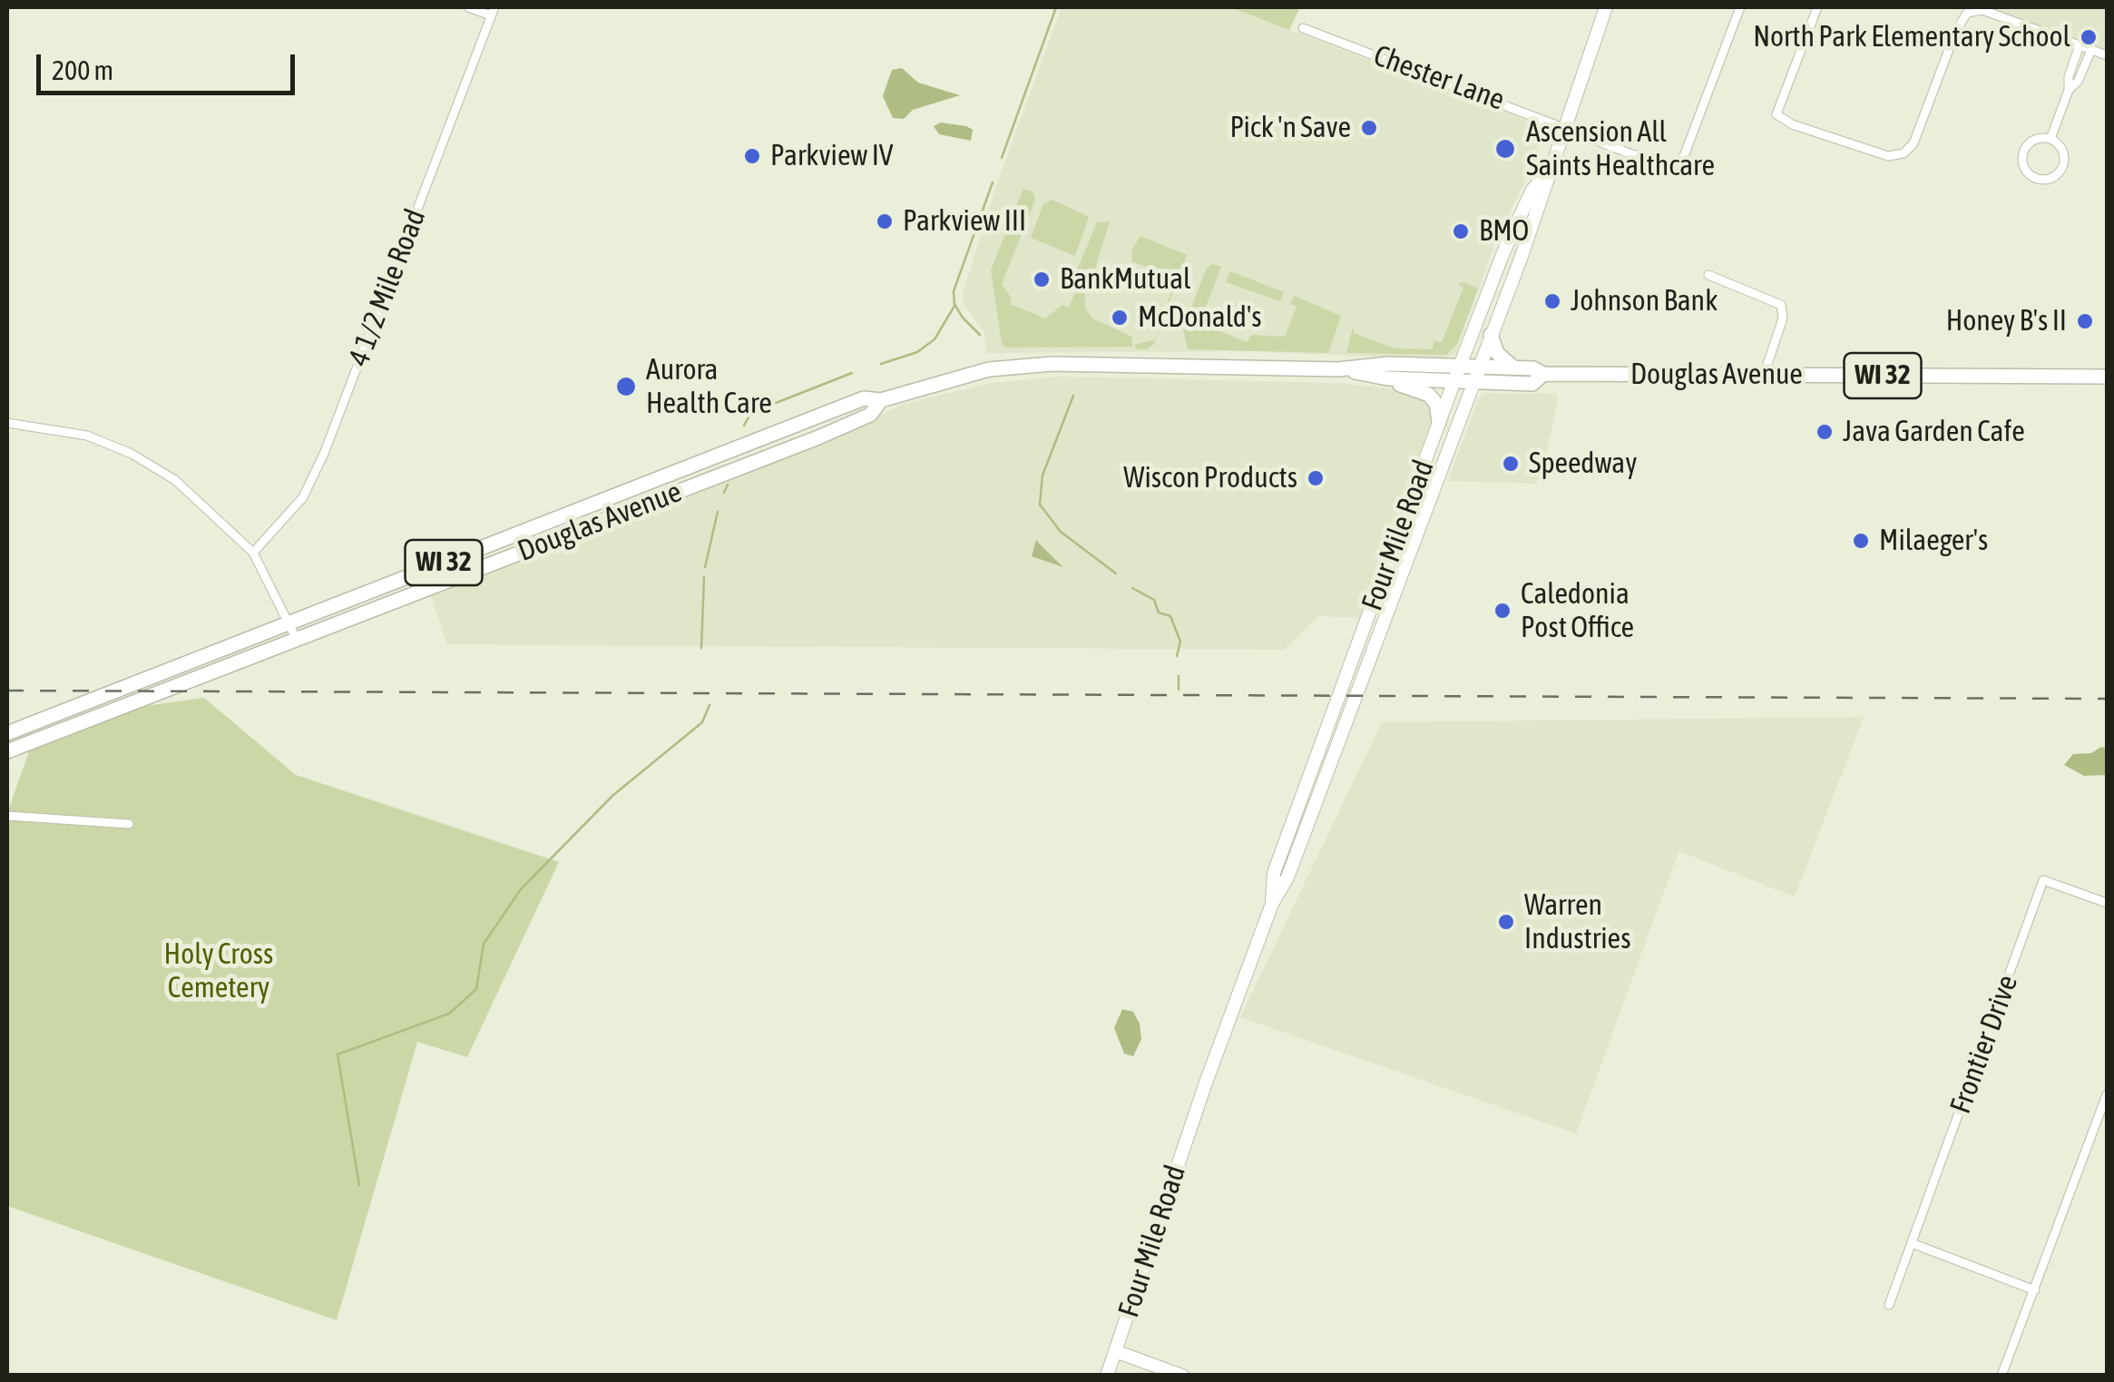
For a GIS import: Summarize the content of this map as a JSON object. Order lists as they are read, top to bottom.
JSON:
{
  "streets": {
    "main road": ["Douglas Avenue", "WI 32"],
    "street": [
      "Chester Lane",
      "4 1/2 Mile Road",
      "Four Mile Road",
      "Frontier Drive"
    ]
  },
  "crossings": [
    ["Chester Lane", "Four Mile Road"],
    ["Douglas Avenue", "Four Mile Road"]
  ],
  "parks": ["Holy Cross Cemetery"],
  "places": [
    "North Park Elementary School",
    "Pick 'n Save",
    "Ascension All Saints Healthcare",
    "Parkview IV",
    "Parkview III",
    "BMO",
    "BankMutual",
    "Johnson Bank",
    "McDonald's",
    "Honey B's II",
    "Aurora Health Care",
    "Java Garden Cafe",
    "Speedway",
    "Wiscon Products",
    "Milaeger's",
    "Caledonia Post Office",
    "Warren Industries"
  ],
  "scale_bar": "200 m"
}
